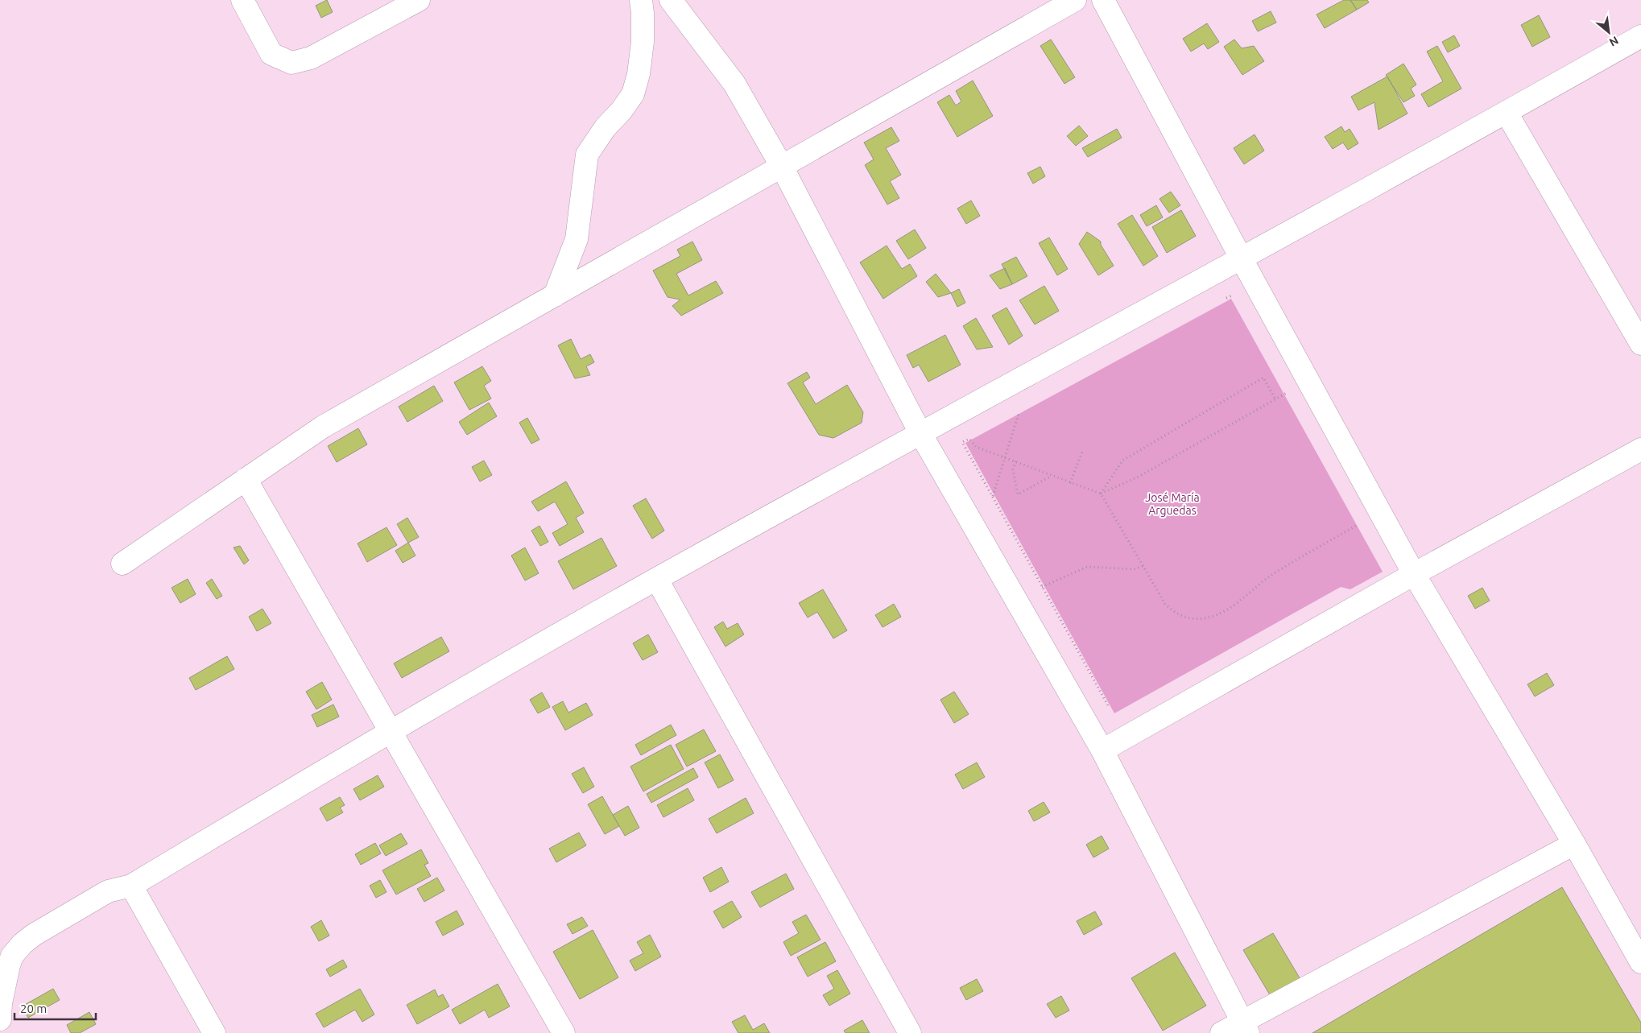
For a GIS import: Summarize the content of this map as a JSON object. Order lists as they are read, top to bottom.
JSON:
{
  "parks": ["José María Arguedas"],
  "scale_bar": "20 m",
  "north": "bottom right"
}
